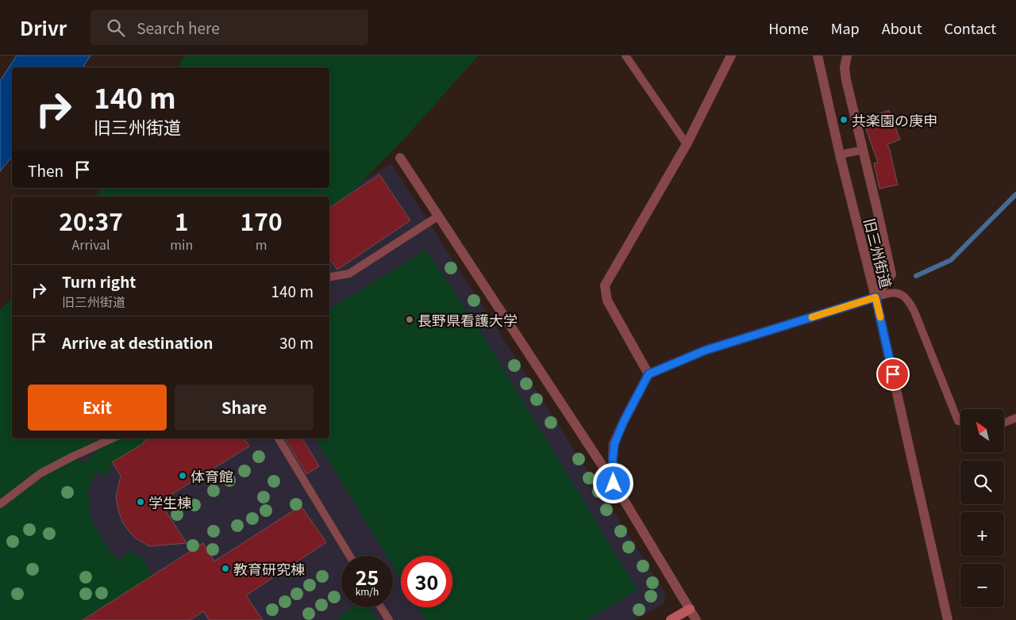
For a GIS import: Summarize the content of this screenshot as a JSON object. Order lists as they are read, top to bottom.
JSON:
{
  "streets": {
    "street": ["旧三州街道"]
  },
  "places": [
    "共楽園の庚申",
    "長野県看護大学",
    "体育館",
    "学生棟",
    "教育研究棟"
  ],
  "north": "top left",
  "page": {
    "header": "Drivr",
    "search": "Search here",
    "nav": [
      "Home",
      "Map",
      "About",
      "Contact"
    ],
    "turn": ["140 m", "旧三州街道"],
    "then": "Then",
    "eta": [
      "20:37",
      "Arrival",
      "1",
      "min",
      "170",
      "m"
    ],
    "list": [
      {
        "name": "Turn right",
        "note": "旧三州街道",
        "value": "140 m"
      },
      {
        "name": "Arrive at destination",
        "value": "30 m"
      }
    ],
    "buttons": ["Exit", "Share"],
    "map_buttons": ["+", "−"],
    "speed": "25 km/h",
    "limit": "30"
  }
}
